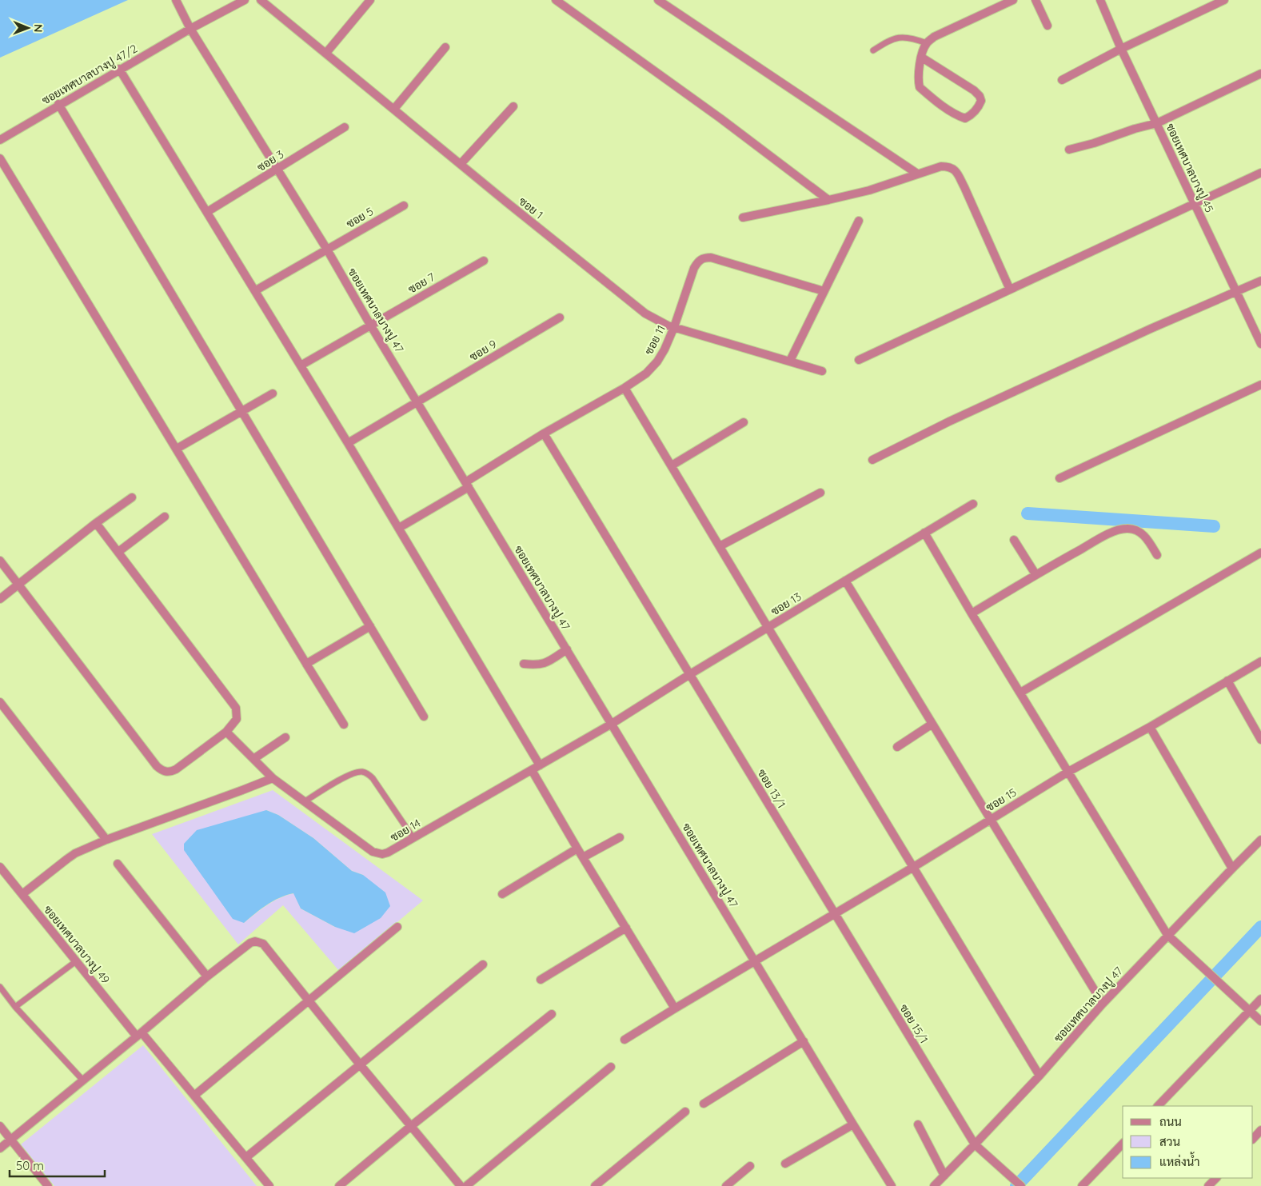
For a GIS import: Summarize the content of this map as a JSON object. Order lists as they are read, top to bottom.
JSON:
{
  "streets": {
    "street": [
      "ซอยเทศบาลบางปู 47/2",
      "ซอย 3",
      "ซอยเทศบาลบางปู 45",
      "ซอย 1",
      "ซอย 5",
      "ซอย 7",
      "ซอยเทศบาลบางปู 47",
      "ซอย 11",
      "ซอย 9",
      "ซอย 13",
      "ซอย 13/1",
      "ซอย 15",
      "ซอย 14",
      "ซอยเทศบาลบางปู 49",
      "ซอย 15/1"
    ]
  },
  "crossings": [
    ["ซอยเทศบาลบางปู 47/2", "ซอยเทศบาลบางปู 47"],
    ["ซอย 3", "ซอยเทศบาลบางปู 47"],
    ["ซอย 1", "ซอย 11"],
    ["ซอย 5", "ซอยเทศบาลบางปู 47"],
    ["ซอย 7", "ซอยเทศบาลบางปู 47"],
    ["ซอยเทศบาลบางปู 47", "ซอย 11"],
    ["ซอยเทศบาลบางปู 47", "ซอย 9"],
    ["ซอยเทศบาลบางปู 47", "ซอย 13"],
    ["ซอยเทศบาลบางปู 47", "ซอย 15"],
    ["ซอยเทศบาลบางปู 47", "ซอย 14"],
    ["ซอยเทศบาลบางปู 47", "ซอย 15/1"],
    ["ซอย 11", "ซอย 13/1"],
    ["ซอย 13", "ซอย 13/1"],
    ["ซอย 13", "ซอย 14"],
    ["ซอย 13/1", "ซอย 15"],
    ["ซอย 13/1", "ซอย 15/1"],
    ["ซอย 15", "ซอย 15/1"]
  ],
  "legend": ["ถนน", "สวน", "แหล่งน้ำ"],
  "scale_bar": "50 m",
  "north": "right"
}
